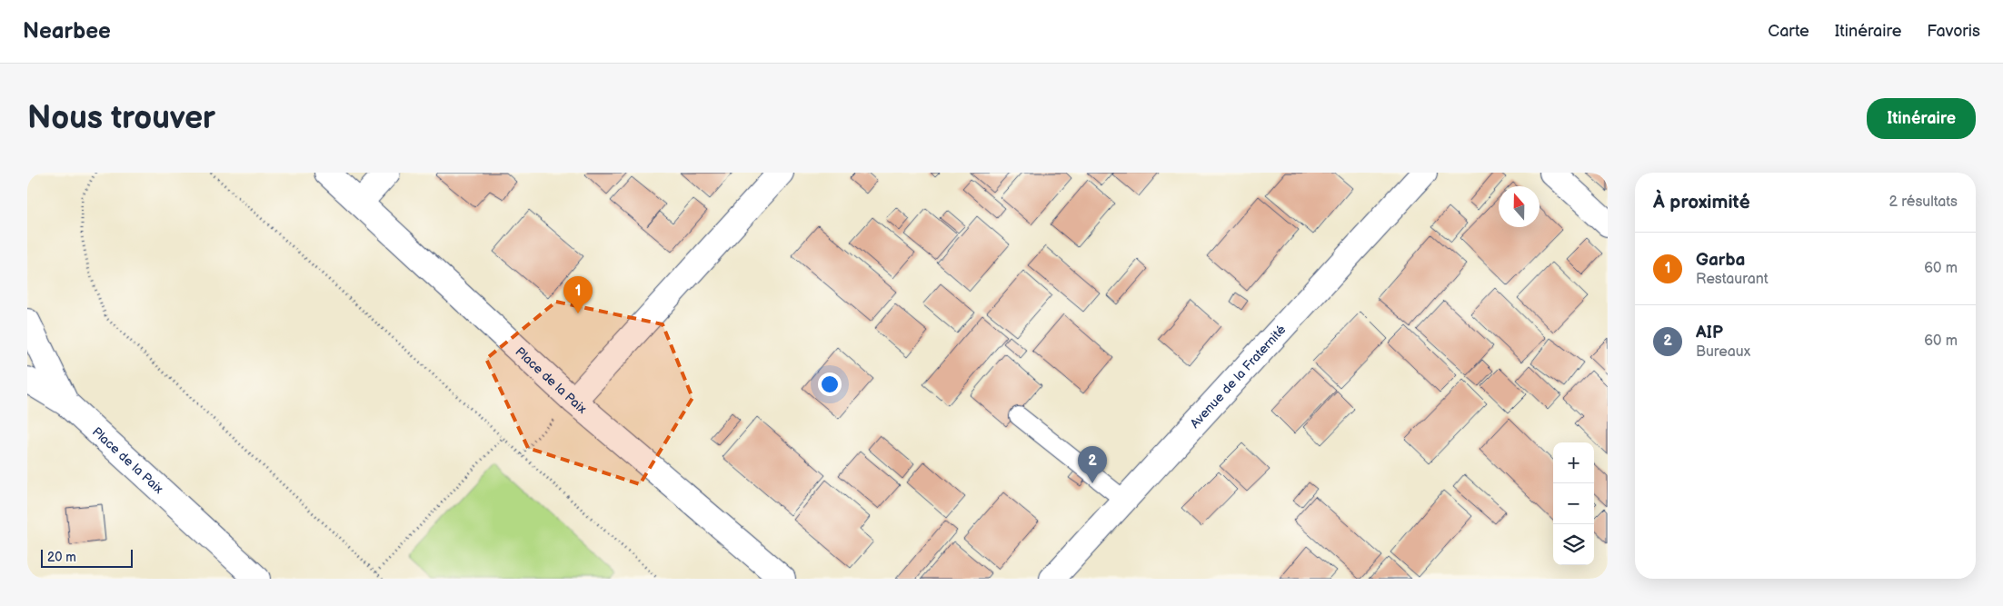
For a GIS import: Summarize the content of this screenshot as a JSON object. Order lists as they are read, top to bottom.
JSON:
{
  "streets": {
    "main road": ["Avenue de la Fraternité", "Place de la Paix"]
  },
  "scale_bar": "20 m",
  "north": "top",
  "page": {
    "header": "Nearbee",
    "nav": ["Carte", "Itinéraire", "Favoris"],
    "buttons": "Itinéraire",
    "title": "Nous trouver",
    "heading": ["À proximité", "2 résultats"],
    "list": [
      {
        "mark": "1",
        "name": "Garba",
        "note": "Restaurant",
        "value": "60 m"
      },
      {
        "mark": "2",
        "name": "AIP",
        "note": "Bureaux",
        "value": "60 m"
      }
    ],
    "pins": ["1", "2"],
    "map_buttons": ["+", "−"],
    "scale": "20 m"
  }
}
